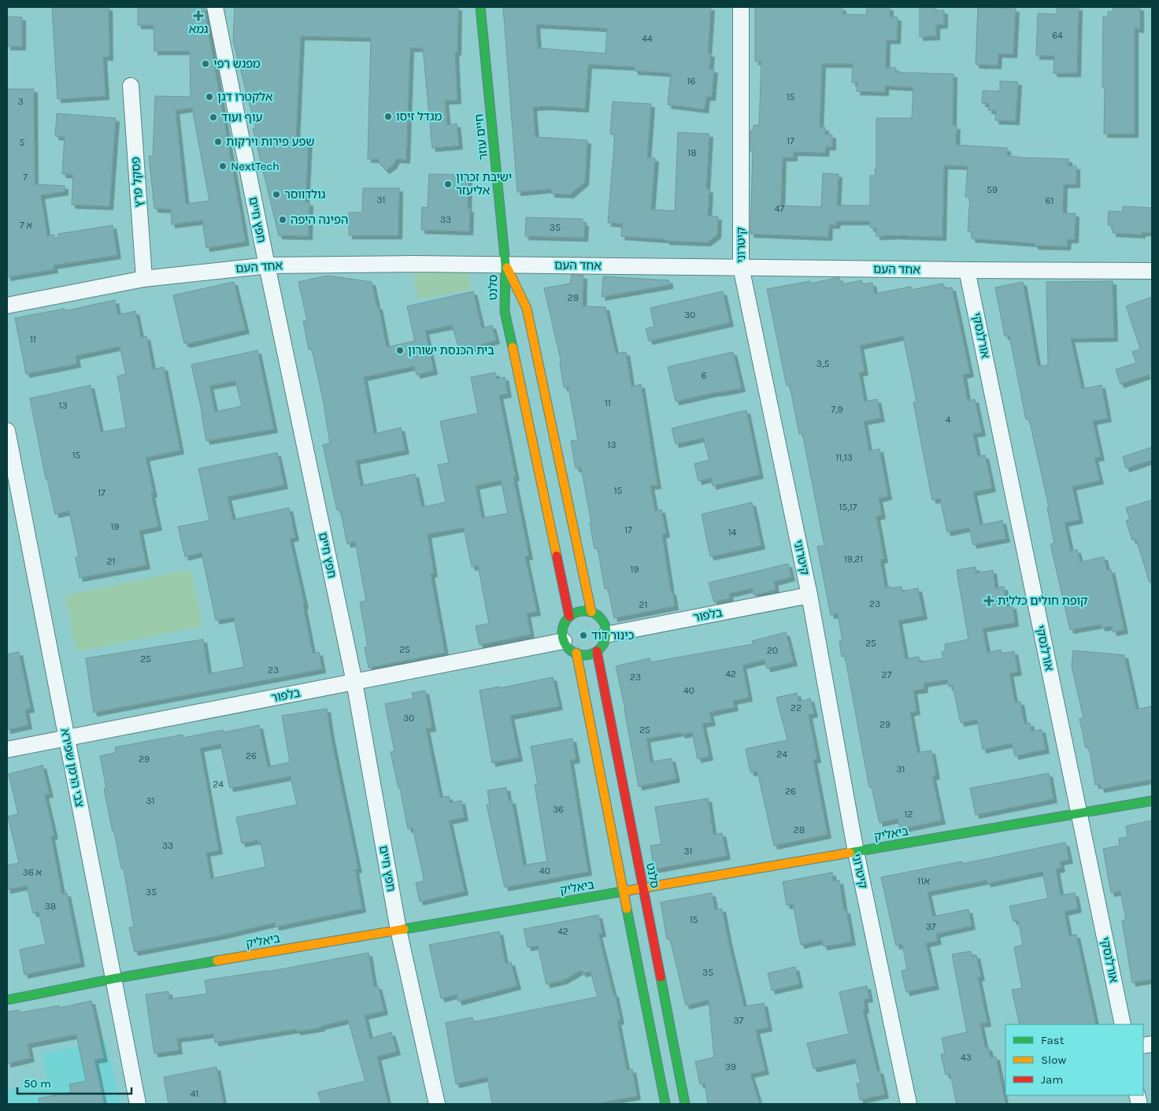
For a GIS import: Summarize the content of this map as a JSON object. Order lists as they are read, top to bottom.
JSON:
{
  "streets": {
    "street": [
      "חיים עוזר",
      "פסקל פרץ",
      "חפץ חיים",
      "קיטרוני",
      "אחד העם",
      "סלנט",
      "אורלנסקי",
      "בלפור",
      "צבי הרמן שפירא",
      "ביאליק"
    ]
  },
  "crossings": [
    ["חיים עוזר", "אחד העם"],
    ["חיים עוזר", "סלנט"],
    ["פסקל פרץ", "אחד העם"],
    ["חפץ חיים", "אחד העם"],
    ["חפץ חיים", "בלפור"],
    ["חפץ חיים", "ביאליק"],
    ["קיטרוני", "אחד העם"],
    ["קיטרוני", "בלפור"],
    ["קיטרוני", "ביאליק"],
    ["אחד העם", "סלנט"],
    ["אחד העם", "אורלנסקי"],
    ["סלנט", "בלפור"],
    ["סלנט", "ביאליק"],
    ["אורלנסקי", "ביאליק"],
    ["בלפור", "צבי הרמן שפירא"],
    ["צבי הרמן שפירא", "ביאליק"]
  ],
  "places": {
    "health": ["גמא", "קופת חולים כללית"],
    "other": [
      "מפגש רפי",
      "אלקטרו דגן",
      "מגדל זיסו",
      "עוף ועוד",
      "שפע פירות וירקות",
      "NextTech",
      "ישיבת זכרון אליעזר",
      "גולדווסר",
      "הפינה היפה",
      "בית הכנסת ישורון",
      "כינור דוד"
    ]
  },
  "house_numbers": [
    "64",
    "44",
    "16",
    "15",
    "3",
    "17",
    "5",
    "18",
    "7",
    "59",
    "31",
    "61",
    "47",
    "33",
    "7 א",
    "35",
    "28",
    "30",
    "11",
    "3,5",
    "6",
    "11",
    "13",
    "7,9",
    "4",
    "13",
    "15",
    "11,13",
    "15",
    "17",
    "15,17",
    "19",
    "17",
    "14",
    "19,21",
    "21",
    "19",
    "23",
    "21",
    "25",
    "25",
    "20",
    "25",
    "23",
    "42",
    "27",
    "23",
    "40",
    "22",
    "30",
    "29",
    "25",
    "24",
    "26",
    "29",
    "31",
    "24",
    "26",
    "31",
    "36",
    "12",
    "28",
    "33",
    "31",
    "40",
    "36 א",
    "11א",
    "35",
    "38",
    "15",
    "37",
    "42",
    "35",
    "37",
    "43",
    "39",
    "41"
  ],
  "legend": ["Fast", "Slow", "Jam"],
  "scale_bar": "50 m"
}
